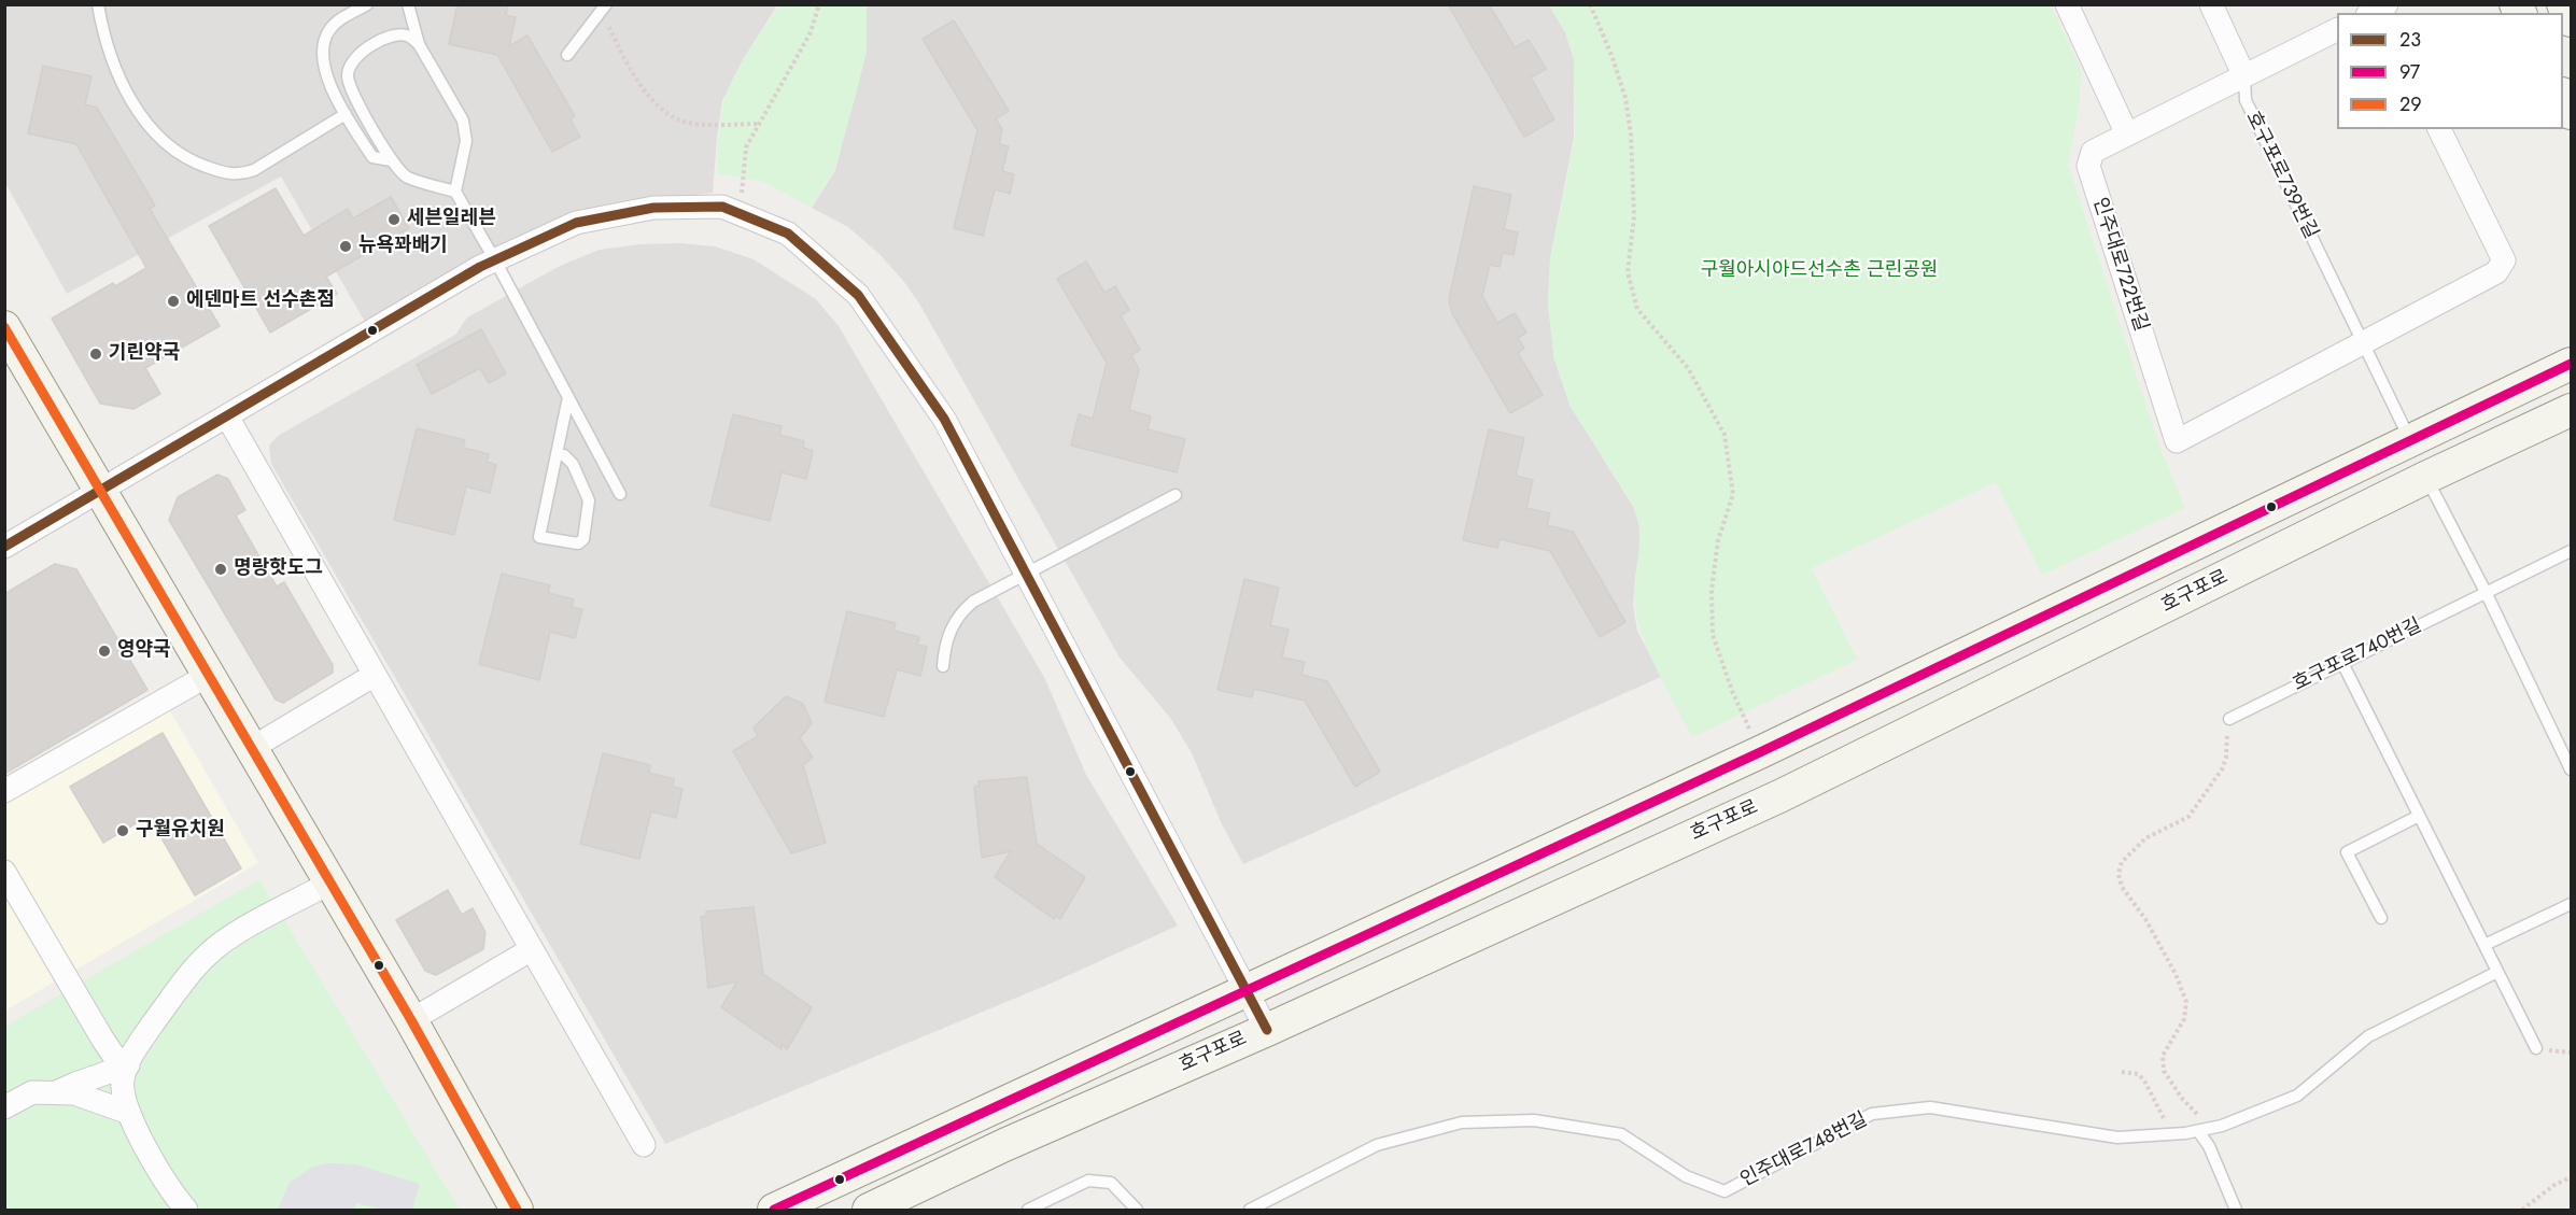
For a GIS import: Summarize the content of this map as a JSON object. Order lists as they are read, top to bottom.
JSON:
{
  "streets": {
    "main road": ["호구포로"],
    "street": ["호구포로739번길", "인주대로722번길"],
    "lane": ["호구포로740번길", "인주대로748번길"]
  },
  "crossings": [
    ["호구포로739번길", "인주대로722번길"]
  ],
  "parks": ["구월아시아드선수촌 근린공원"],
  "places": [
    "세븐일레븐",
    "뉴욕꽈배기",
    "에덴마트 선수촌점",
    "기린약국",
    "명랑핫도그",
    "영약국",
    "구월유치원"
  ],
  "lines": ["transit line 23", "transit line 29", "transit line 97"],
  "legend": ["23", "97", "29"]
}
